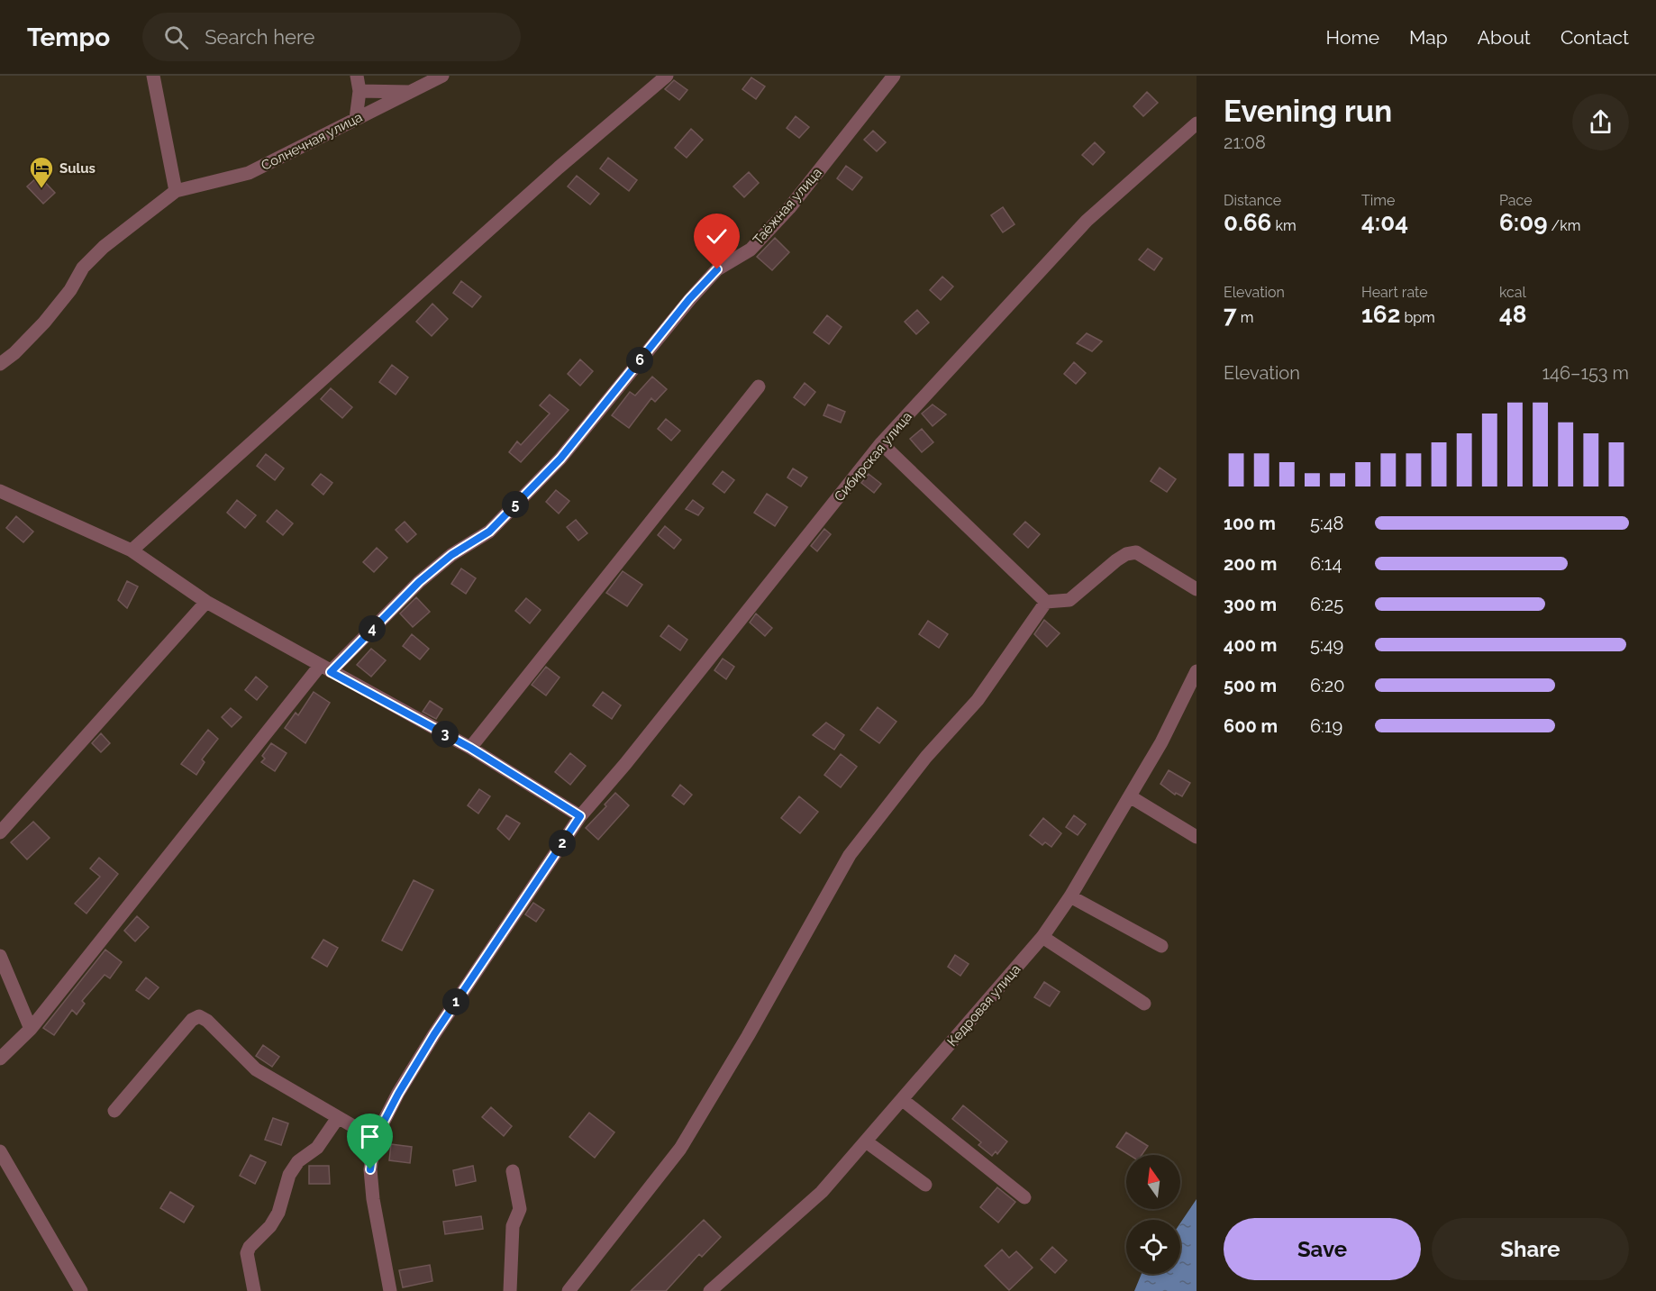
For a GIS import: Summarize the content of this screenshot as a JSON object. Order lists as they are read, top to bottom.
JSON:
{
  "streets": {
    "street": [
      "Солнечная улица",
      "Таёжная улица",
      "Сибирская улица",
      "Кедровая улица"
    ]
  },
  "places": {
    "hotel": ["Sulus"]
  },
  "north": "top",
  "page": {
    "header": "Tempo",
    "search": "Search here",
    "nav": [
      "Home",
      "Map",
      "About",
      "Contact"
    ],
    "heading": ["Evening run", "21:08"],
    "stats": [
      ["Distance", "0.66 km"],
      ["Time", "4:04"],
      ["Pace", "6:09 /km"],
      ["Elevation", "7 m"],
      ["Heart rate", "162 bpm"],
      ["kcal", "48"]
    ],
    "pins": [
      "6",
      "5",
      "4",
      "3",
      "2",
      "1"
    ],
    "chart": ["Elevation", "146–153 m"],
    "list": [
      {
        "name": "100 m",
        "note": "5:48"
      },
      {
        "name": "200 m",
        "note": "6:14"
      },
      {
        "name": "300 m",
        "note": "6:25"
      },
      {
        "name": "400 m",
        "note": "5:49"
      },
      {
        "name": "500 m",
        "note": "6:20"
      },
      {
        "name": "600 m",
        "note": "6:19"
      }
    ],
    "buttons": ["Save", "Share"]
  }
}
